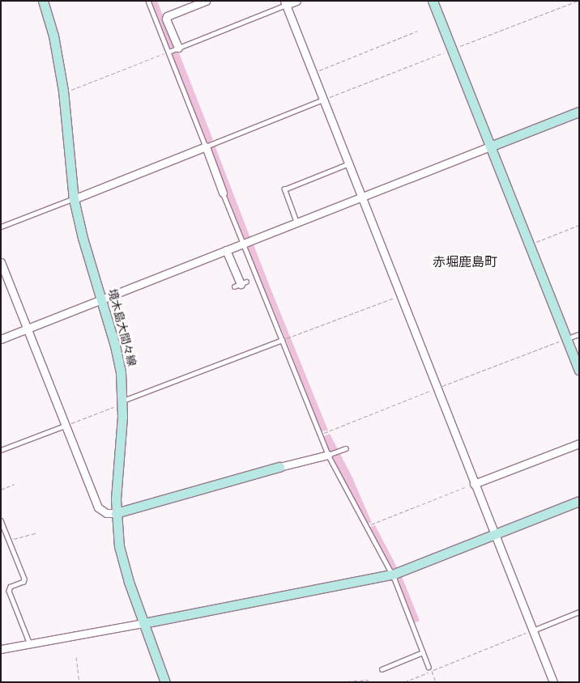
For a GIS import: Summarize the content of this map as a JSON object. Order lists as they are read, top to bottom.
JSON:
{
  "streets": {
    "street": ["境木島大間々線"]
  },
  "districts": ["赤堀鹿島町"]
}
